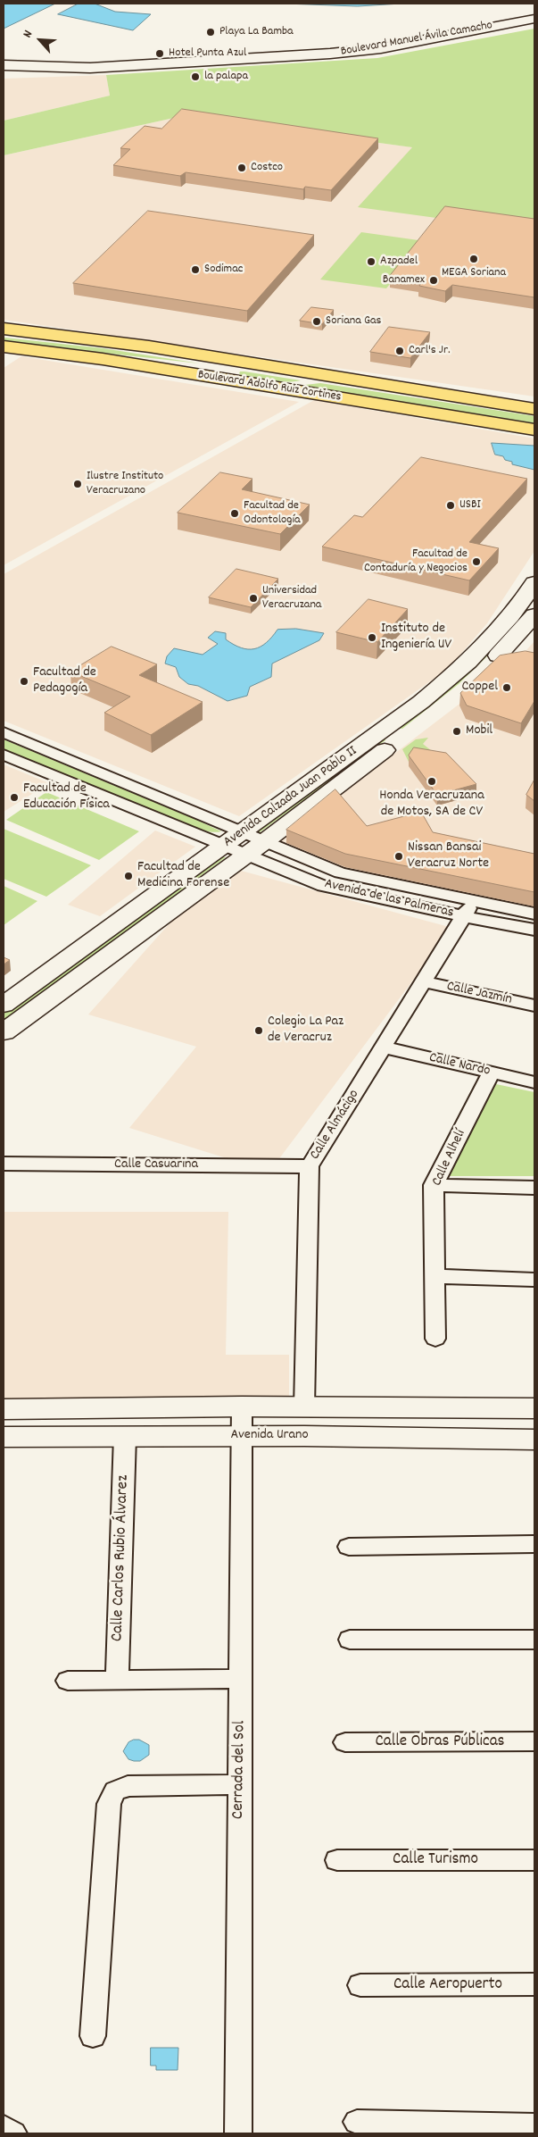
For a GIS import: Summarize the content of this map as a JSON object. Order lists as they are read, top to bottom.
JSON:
{
  "streets": {
    "main road": [
      "Boulevard Manuel Ávila Camacho",
      "Boulevard Adolfo Ruiz Cortines",
      "Avenida Calzada Juan Pablo II",
      "Avenida Urano"
    ],
    "street": [
      "Avenida de las Palmeras",
      "Calle Jazmín",
      "Calle Nardo",
      "Calle Almácigo",
      "Calle Alhelí",
      "Calle Casuarina",
      "Calle Carlos Rubio Álvarez",
      "Calle Obras Públicas",
      "Cerrada del Sol",
      "Calle Turismo",
      "Calle Aeropuerto"
    ]
  },
  "crossings": [
    ["Avenida Calzada Juan Pablo II", "Avenida de las Palmeras"],
    ["Avenida de las Palmeras", "Calle Almácigo"],
    ["Calle Jazmín", "Calle Almácigo"],
    ["Calle Nardo", "Calle Almácigo"],
    ["Calle Nardo", "Calle Alhelí"],
    ["Calle Almácigo", "Calle Casuarina"],
    ["Calle Almácigo", "Avenida Urano"],
    ["Avenida Urano", "Calle Carlos Rubio Álvarez"],
    ["Avenida Urano", "Cerrada del Sol"]
  ],
  "places": [
    "Playa La Bamba",
    "Hotel Punta Azul",
    "la palapa",
    "Costco",
    "MEGA Soriana",
    "Azpadel",
    "Sodimac",
    "Banamex",
    "Soriana Gas",
    "Carl's Jr.",
    "Ilustre Instituto Veracruzano",
    "USBI",
    "Facultad de Odontología",
    "Facultad de Contaduría y Negocios",
    "Universidad Veracruzana",
    "Instituto de Ingeniería UV",
    "Facultad de Pedagogía",
    "Coppel",
    "Mobil",
    "Honda Veracruzana de Motos, SA de CV",
    "Facultad de Educación Física",
    "Nissan Bansai Veracruz Norte",
    "Facultad de Medicina Forense",
    "Colegio La Paz de Veracruz"
  ],
  "north": "top left"
}
